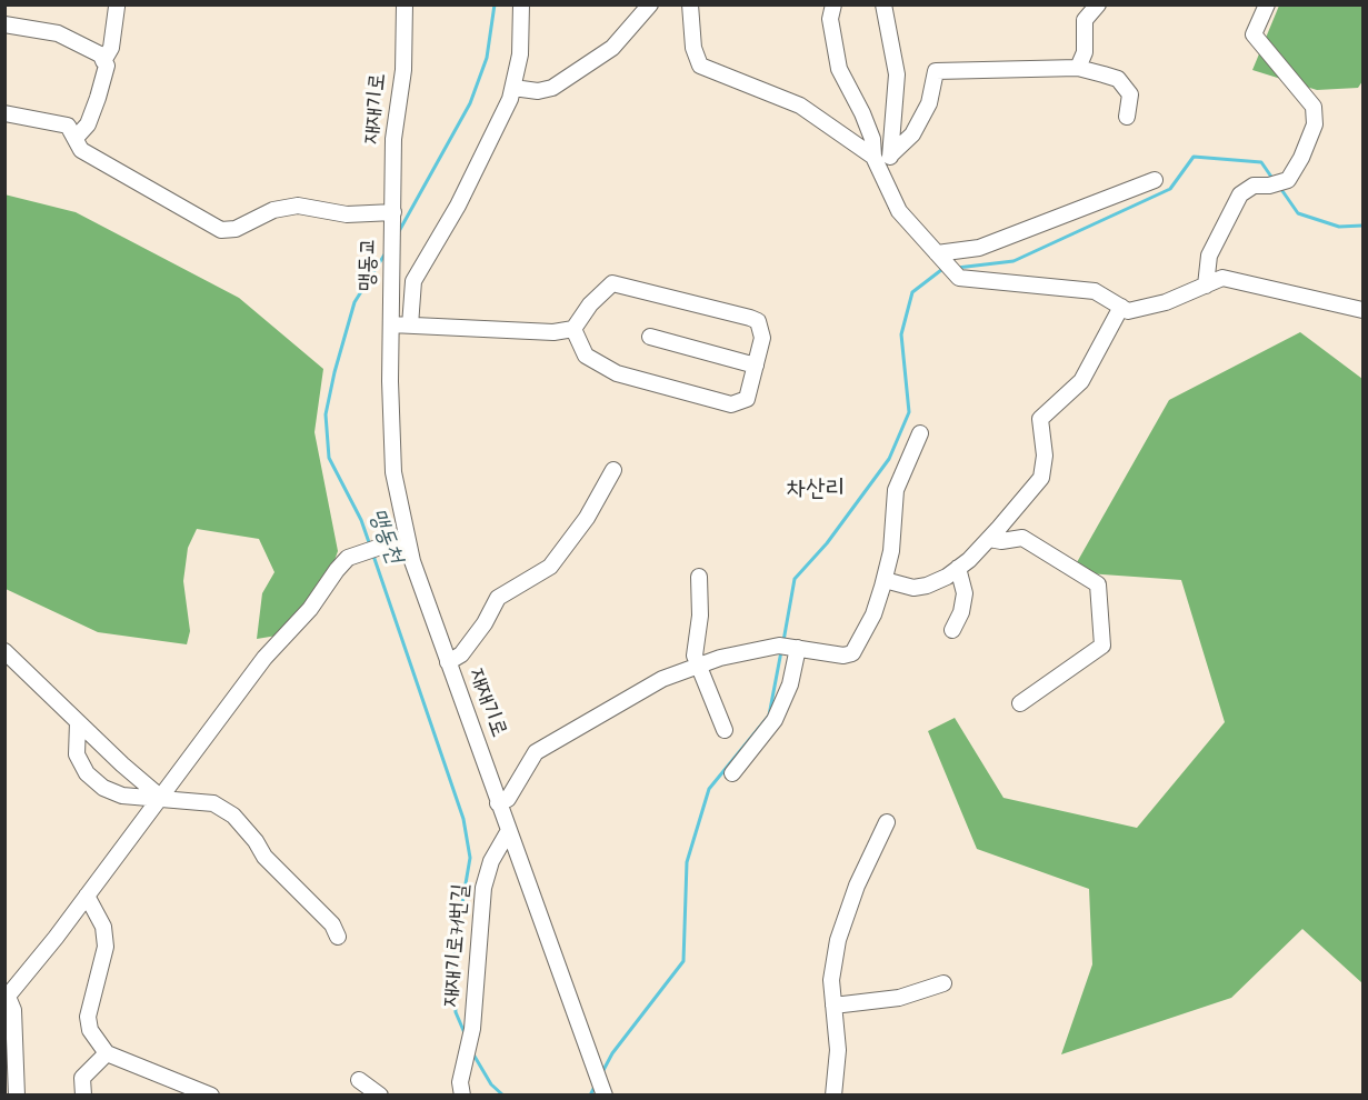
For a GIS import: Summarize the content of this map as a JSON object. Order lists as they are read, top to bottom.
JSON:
{
  "streets": {
    "street": ["재재기로", "맹동교", "재재기로71번길"]
  },
  "crossings": [
    ["재재기로", "맹동교"],
    ["재재기로", "재재기로71번길"]
  ],
  "districts": ["차산리"],
  "water": ["맹동천"]
}
